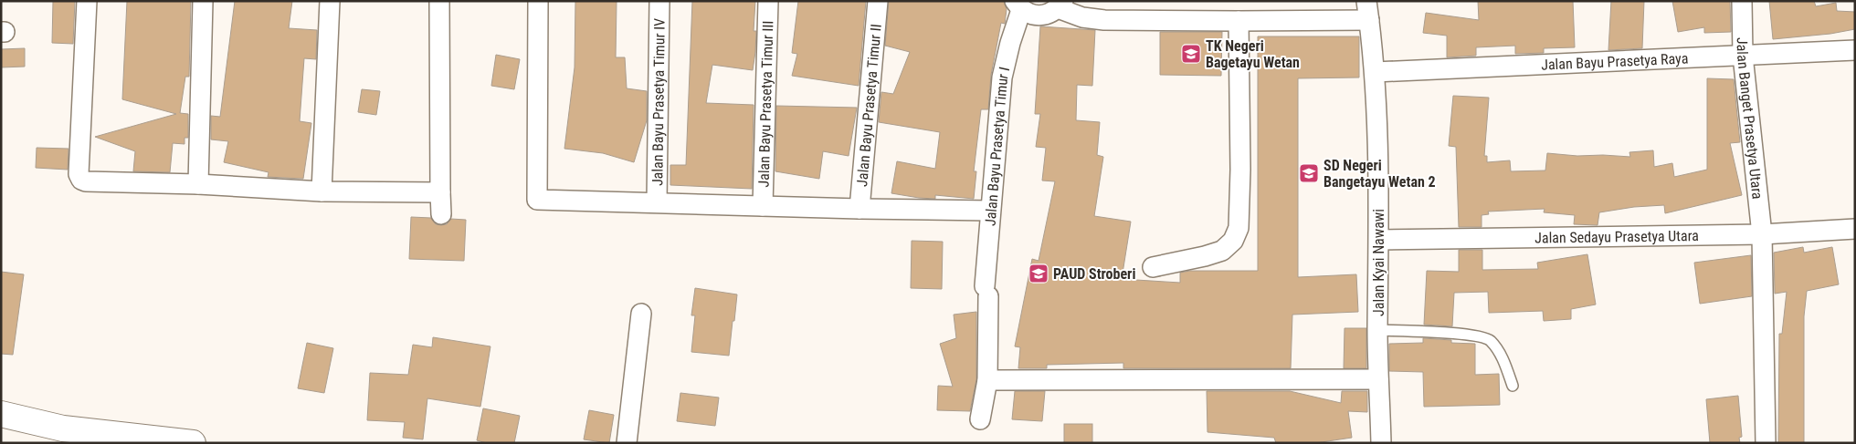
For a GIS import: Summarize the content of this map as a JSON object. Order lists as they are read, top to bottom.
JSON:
{
  "streets": {
    "street": [
      "Jalan Bayu Prasetya Raya",
      "Jalan Bayu Prasetya Timur IV",
      "Jalan Bayu Prasetya Timur III",
      "Jalan Bayu Prasetya Timur II",
      "Jalan Banget Prasetya Utara",
      "Jalan Bayu Prasetya Timur I",
      "Jalan Sedayu Prasetya Utara",
      "Jalan Kyai Nawawi"
    ]
  },
  "crossings": [
    ["Jalan Bayu Prasetya Raya", "Jalan Banget Prasetya Utara"],
    ["Jalan Bayu Prasetya Raya", "Jalan Kyai Nawawi"],
    ["Jalan Banget Prasetya Utara", "Jalan Sedayu Prasetya Utara"],
    ["Jalan Sedayu Prasetya Utara", "Jalan Kyai Nawawi"]
  ],
  "places": {
    "school or university": ["TK Negeri Bagetayu Wetan", "SD Negeri Bangetayu Wetan 2", "PAUD Stroberi"]
  }
}
